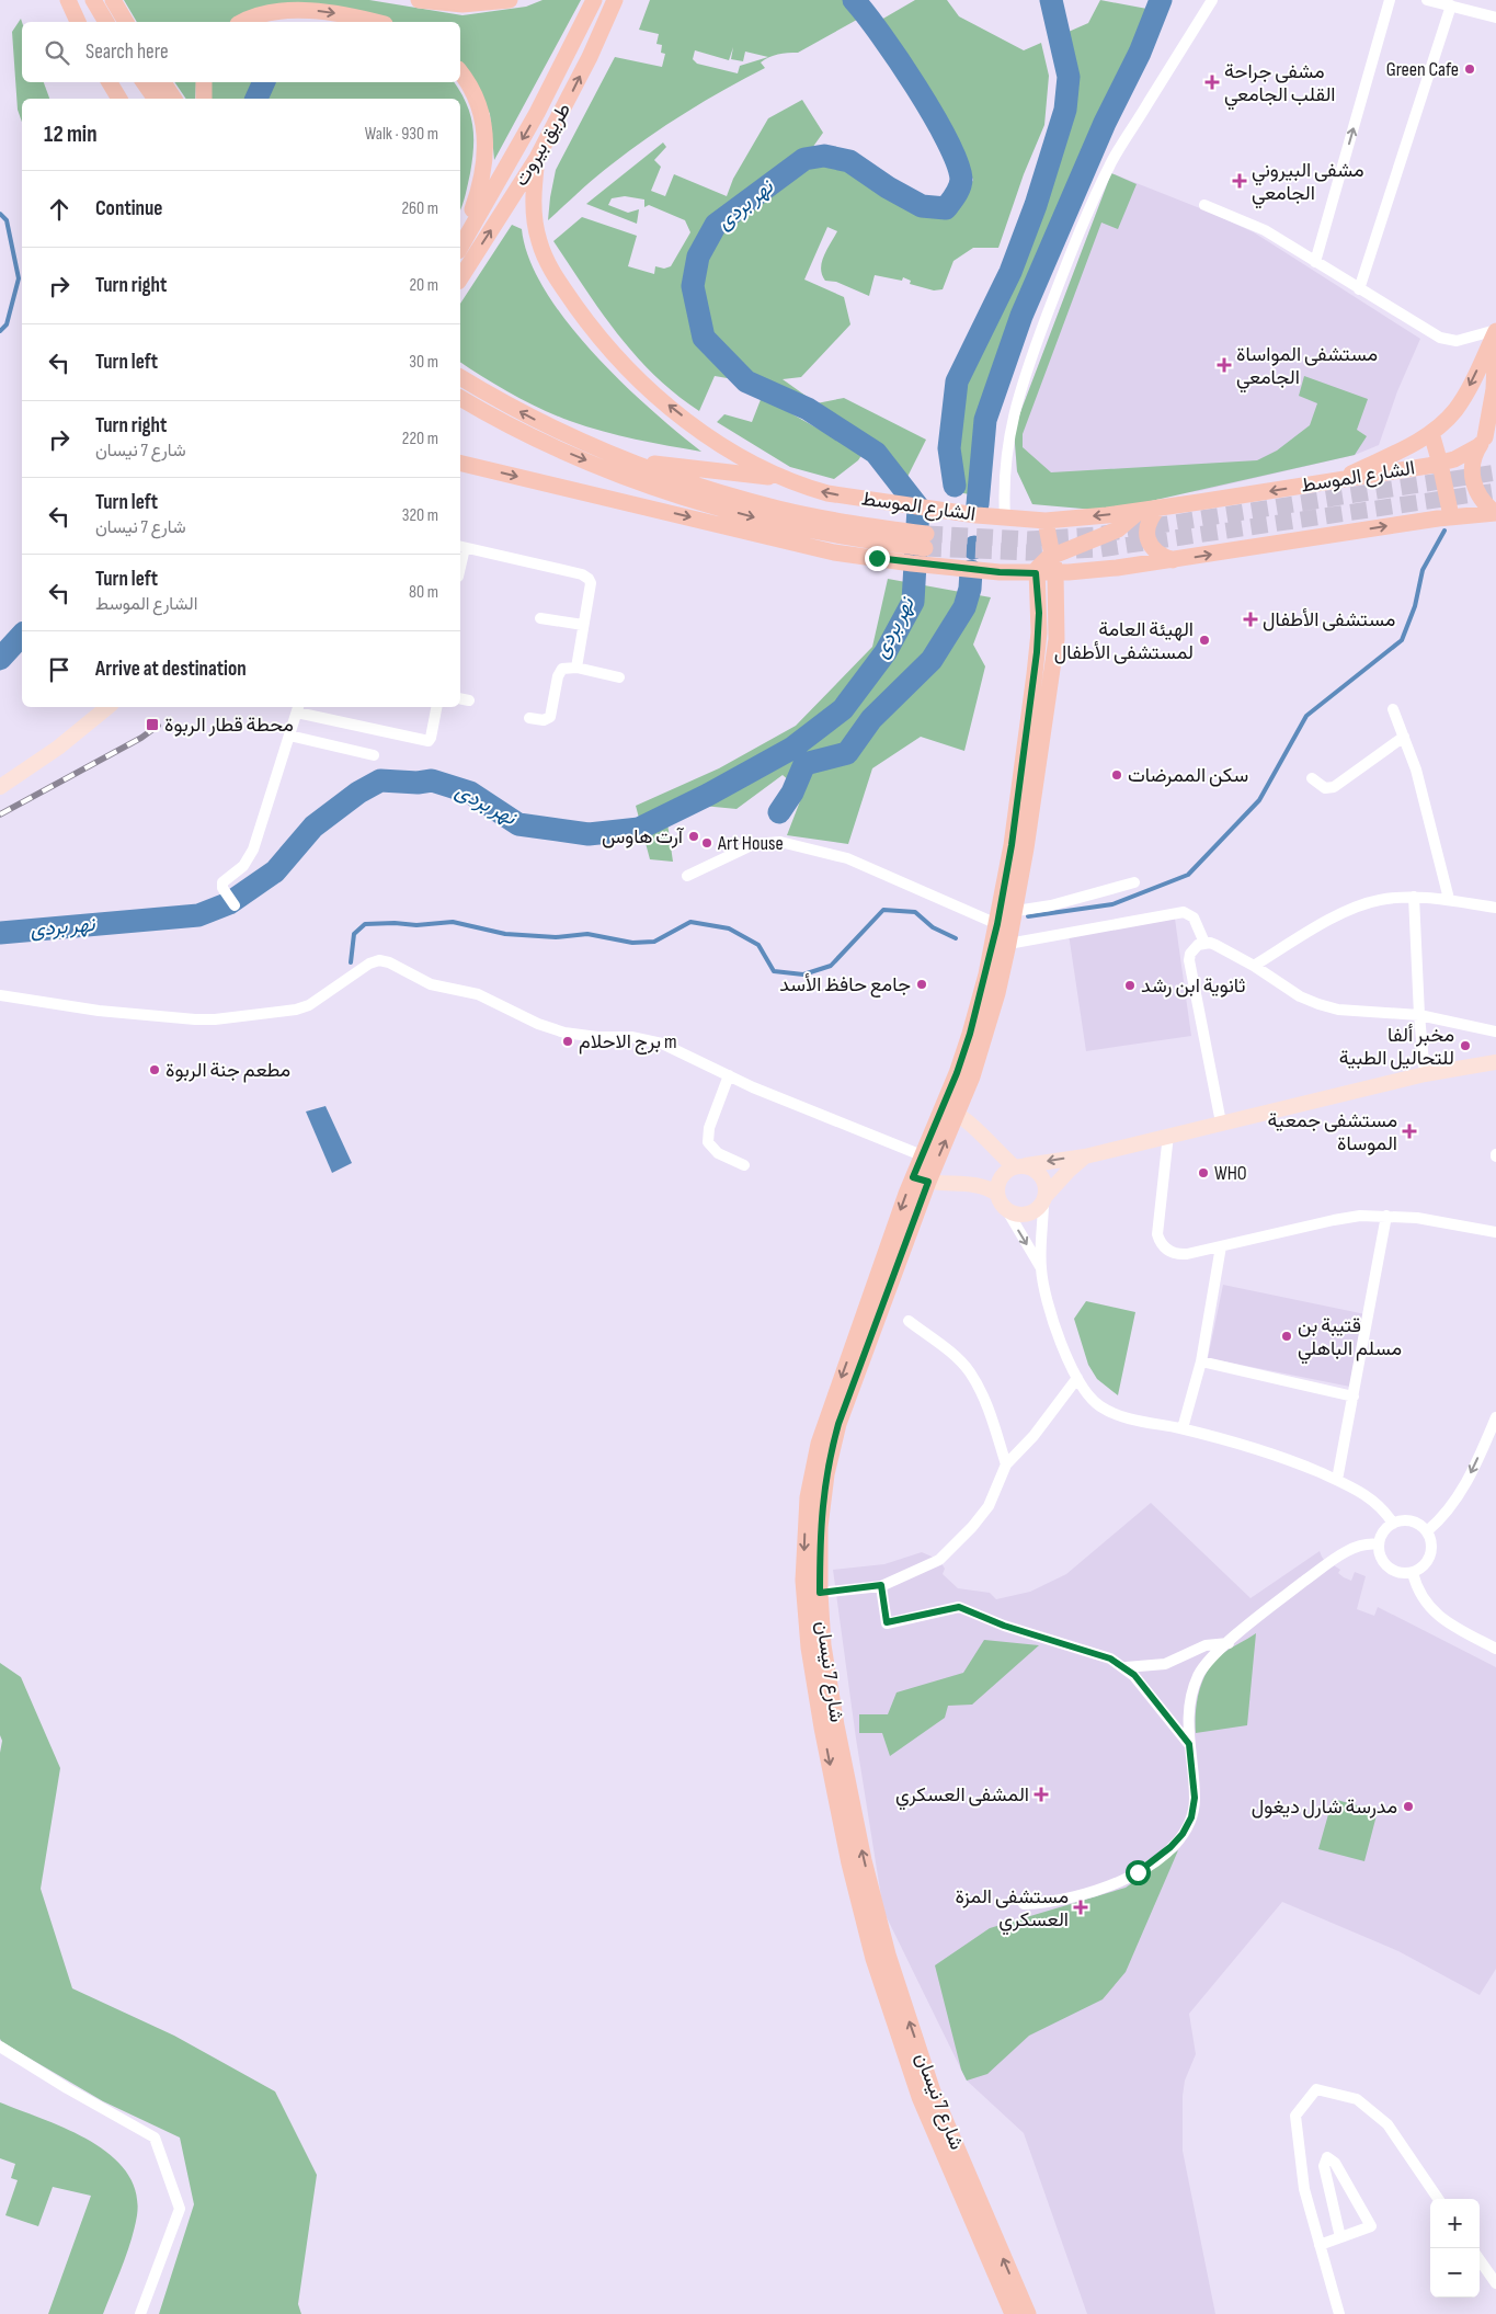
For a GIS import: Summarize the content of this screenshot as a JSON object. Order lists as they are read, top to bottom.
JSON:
{
  "streets": {
    "main road": ["طريق بيروت", "الشارع الموسط", "شارع 7 نيسان"]
  },
  "crossings": [
    ["طريق بيروت", "الشارع الموسط"],
    ["الشارع الموسط", "شارع 7 نيسان"]
  ],
  "water": ["نهر بردى"],
  "places": {
    "other": [
      "Green Cafe",
      "الهيئة العامة لمستشفى الأطفال",
      "سكن الممرضات",
      "آرت هاوس",
      "Art House",
      "جامع حافظ الأسد",
      "ثانوية ابن رشد",
      "برج الاحلام m",
      "مخبر ألفا للتحاليل الطبية",
      "مطعم جنة الربوة",
      "WHO",
      "قتيبة بن مسلم الباهلي",
      "مدرسة شارل ديغول"
    ],
    "health": [
      "مشفى جراحة القلب الجامعي",
      "مشفى البيروني الجامعي",
      "مستشفى المواساة الجامعي",
      "مستشفى الأطفال",
      "مستشفى جمعية الموساة",
      "المشفى العسكري",
      "مستشفى المزة العسكري"
    ],
    "transit": ["محطة قطار الربوة"]
  },
  "page": {
    "search": "Search here",
    "heading": ["12 min", "Walk · 930 m"],
    "list": [
      ["Continue", "260 m"],
      ["Turn right", "20 m"],
      ["Turn left", "30 m"],
      ["Turn right", "شارع 7 نيسان", "220 m"],
      ["Turn left", "شارع 7 نيسان", "320 m"],
      ["Turn left", "الشارع الموسط", "80 m"],
      "Arrive at destination"
    ],
    "map_buttons": ["+", "−"]
  }
}
